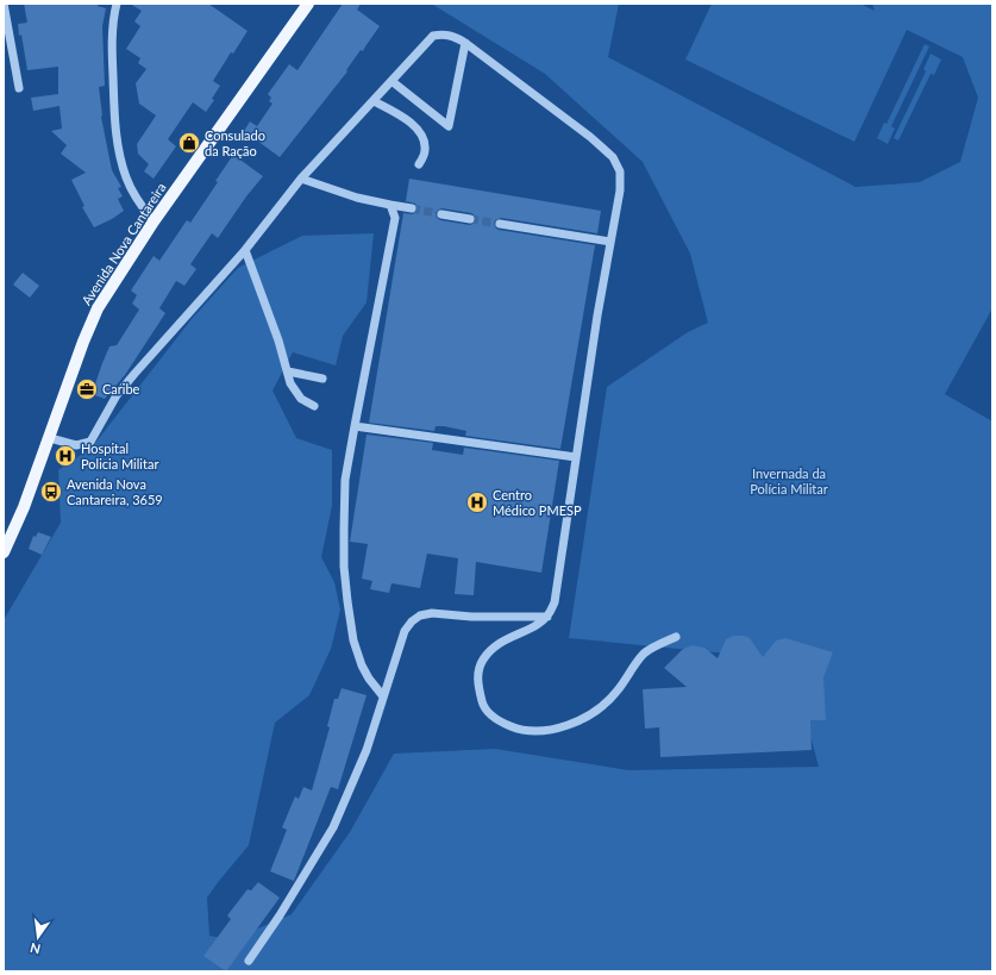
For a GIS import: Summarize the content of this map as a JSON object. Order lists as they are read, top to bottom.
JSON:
{
  "streets": {
    "main road": ["Avenida Nova Cantareira"]
  },
  "parks": ["Invernada da Polícia Militar"],
  "places": {
    "shop": ["Consulado da Ração"],
    "office": ["Caribe"],
    "hospital": ["Hospital Policia Militar", "Centro Médico PMESP"],
    "bus stop": ["Avenida Nova Cantareira, 3659"]
  },
  "north": "bottom"
}
